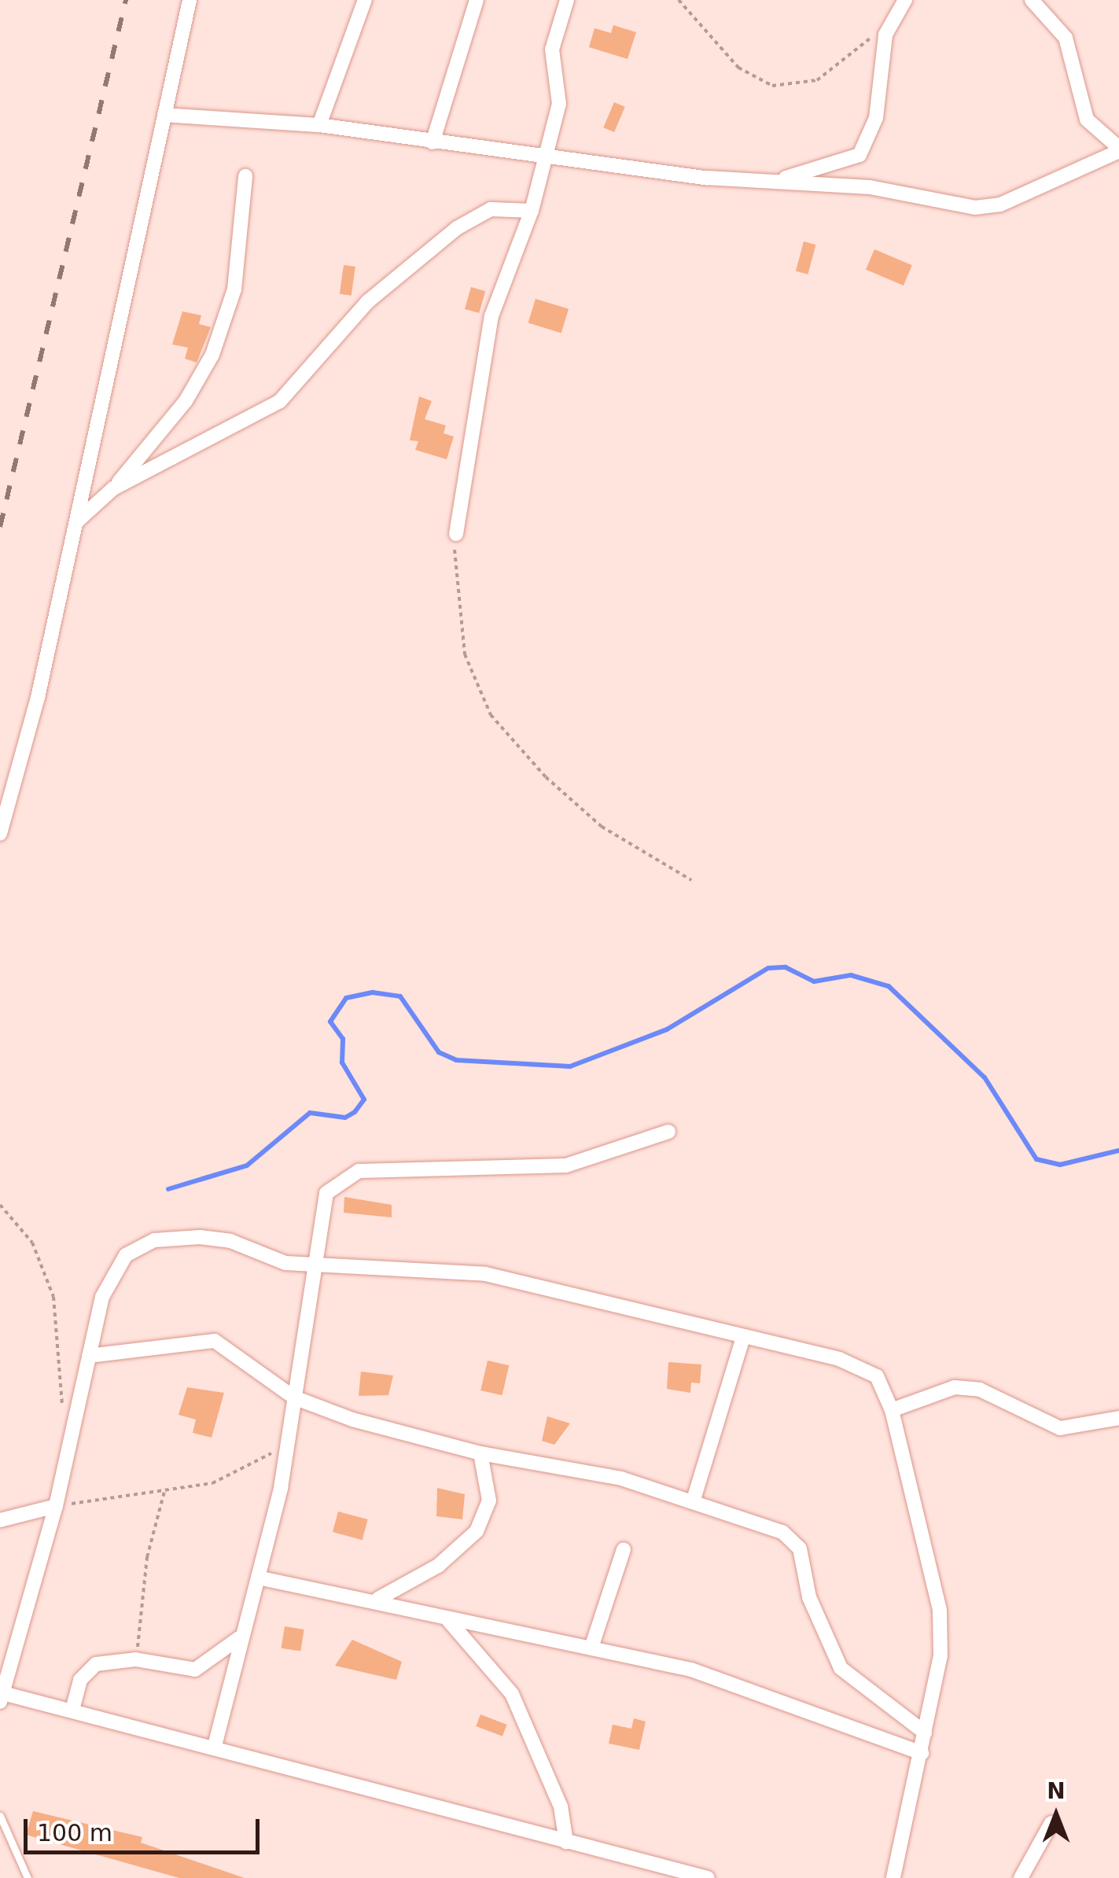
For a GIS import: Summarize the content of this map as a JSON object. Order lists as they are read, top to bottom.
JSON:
{
  "scale_bar": "100 m",
  "north": "top"
}
